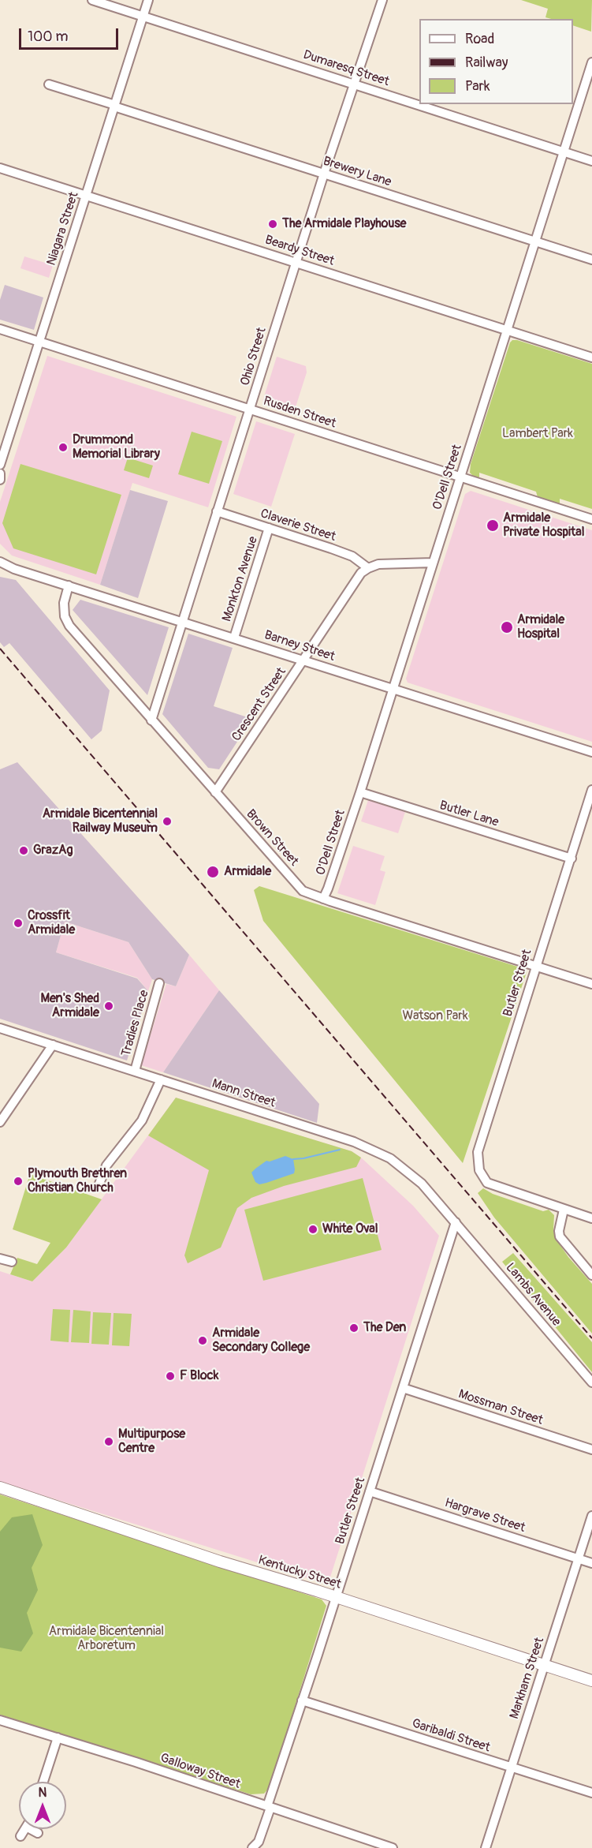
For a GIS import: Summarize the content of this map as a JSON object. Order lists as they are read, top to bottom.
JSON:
{
  "streets": {
    "main road": ["Kentucky Street"],
    "street": [
      "Dumaresq Street",
      "Brewery Lane",
      "Niagara Street",
      "Beardy Street",
      "Ohio Street",
      "Rusden Street",
      "O'Dell Street",
      "Claverie Street",
      "Monkton Avenue",
      "Barney Street",
      "Crescent Street",
      "Butler Lane",
      "Brown Street",
      "Butler Street",
      "Tradies Place",
      "Mann Street",
      "Lambs Avenue",
      "Mossman Street",
      "Hargrave Street",
      "Markham Street",
      "Garibaldi Street",
      "Galloway Street"
    ]
  },
  "crossings": [
    ["Dumaresq Street", "Niagara Street"],
    ["Dumaresq Street", "Ohio Street"],
    ["Dumaresq Street", "O'Dell Street"],
    ["Brewery Lane", "Niagara Street"],
    ["Brewery Lane", "Ohio Street"],
    ["Brewery Lane", "O'Dell Street"],
    ["Niagara Street", "Beardy Street"],
    ["Niagara Street", "Rusden Street"],
    ["Beardy Street", "Ohio Street"],
    ["Beardy Street", "O'Dell Street"],
    ["Ohio Street", "Rusden Street"],
    ["Ohio Street", "Claverie Street"],
    ["Ohio Street", "Barney Street"],
    ["Ohio Street", "Brown Street"],
    ["Rusden Street", "O'Dell Street"],
    ["O'Dell Street", "Barney Street"],
    ["O'Dell Street", "Butler Lane"],
    ["O'Dell Street", "Brown Street"],
    ["Claverie Street", "Monkton Avenue"],
    ["Claverie Street", "Crescent Street"],
    ["Monkton Avenue", "Barney Street"],
    ["Barney Street", "Crescent Street"],
    ["Barney Street", "Brown Street"],
    ["Crescent Street", "Brown Street"],
    ["Butler Lane", "Butler Street"],
    ["Brown Street", "Butler Street"],
    ["Butler Street", "Mann Street"],
    ["Butler Street", "Lambs Avenue"],
    ["Butler Street", "Mossman Street"],
    ["Butler Street", "Hargrave Street"],
    ["Butler Street", "Kentucky Street"],
    ["Butler Street", "Garibaldi Street"],
    ["Butler Street", "Galloway Street"],
    ["Tradies Place", "Mann Street"],
    ["Mann Street", "Lambs Avenue"],
    ["Hargrave Street", "Markham Street"],
    ["Kentucky Street", "Markham Street"],
    ["Markham Street", "Garibaldi Street"]
  ],
  "parks": ["Lambert Park", "Watson Park", "Armidale Bicentennial Arboretum"],
  "places": [
    "The Armidale Playhouse",
    "Drummond Memorial Library",
    "Armidale Private Hospital",
    "Armidale Hospital",
    "Armidale Bicentennial Railway Museum",
    "GrazAg",
    "Armidale",
    "Crossfit Armidale",
    "Men's Shed Armidale",
    "Plymouth Brethren Christian Church",
    "White Oval",
    "The Den",
    "Armidale Secondary College",
    "F Block",
    "Multipurpose Centre"
  ],
  "legend": ["Road", "Railway", "Park"],
  "scale_bar": "100 m",
  "north": "top"
}
